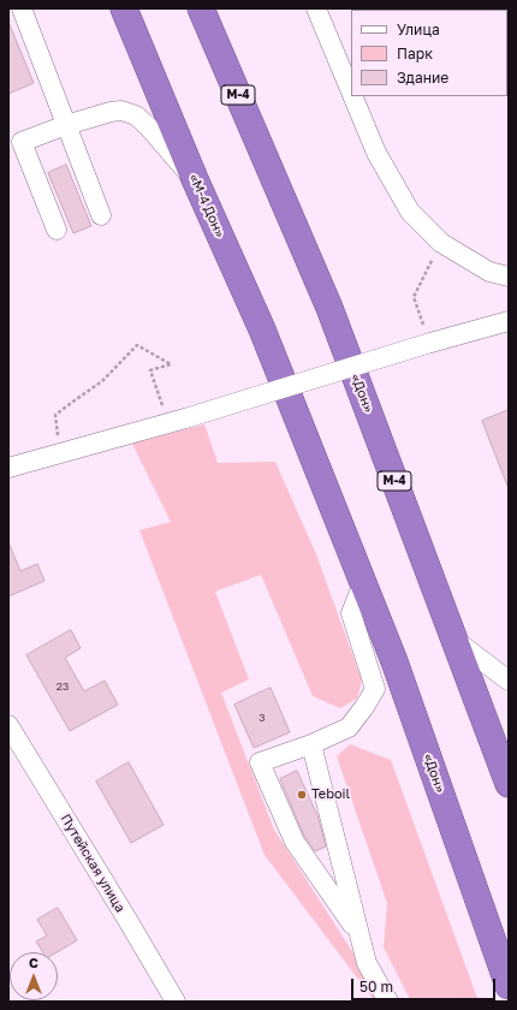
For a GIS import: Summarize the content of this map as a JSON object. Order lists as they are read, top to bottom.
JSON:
{
  "streets": {
    "highway": ["М-4", "«М-4 Дон»", "«Дон»"],
    "street": ["Путейская улица"]
  },
  "crossings": [
    ["«М-4 Дон»", "«Дон»"]
  ],
  "places": ["Teboil"],
  "house_numbers": ["23", "3"],
  "legend": ["Улица", "Парк", "Здание"],
  "scale_bar": "50 m",
  "north": "top"
}
